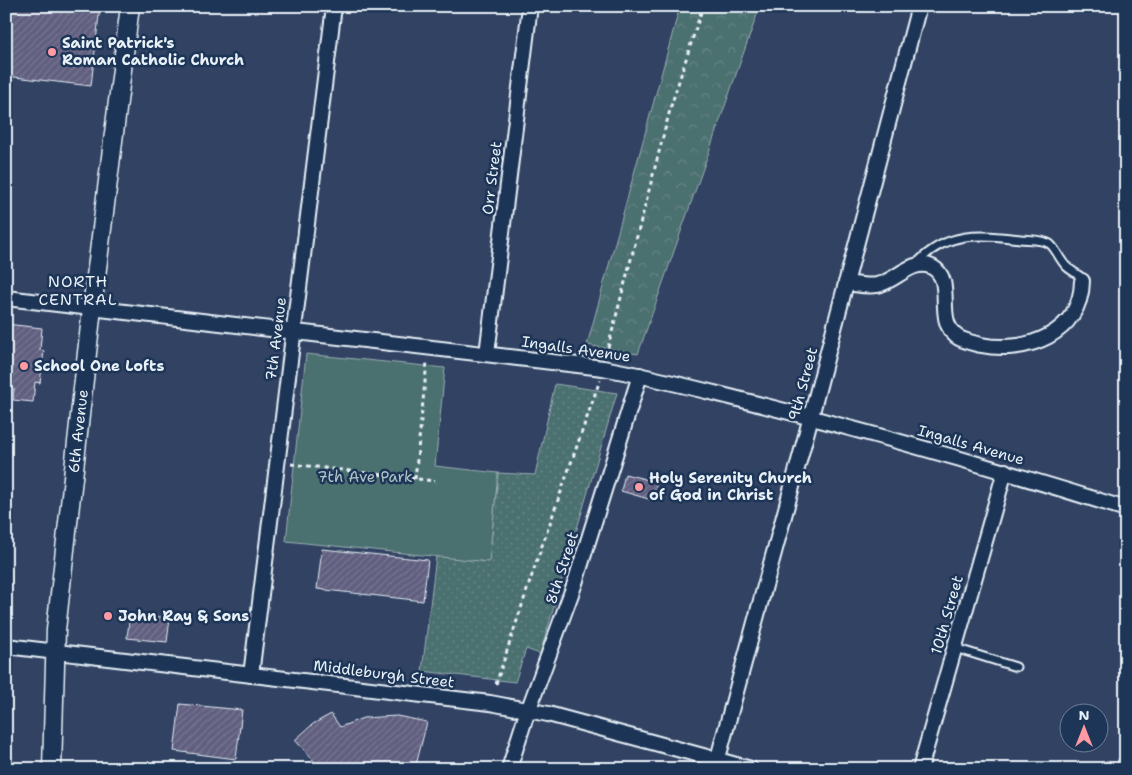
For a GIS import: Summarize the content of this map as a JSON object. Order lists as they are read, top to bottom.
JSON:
{
  "streets": {
    "street": [
      "Orr Street",
      "7th Avenue",
      "Ingalls Avenue",
      "9th Street",
      "6th Avenue",
      "8th Street",
      "10th Street",
      "Middleburgh Street"
    ]
  },
  "crossings": [
    ["Orr Street", "Ingalls Avenue"],
    ["7th Avenue", "Ingalls Avenue"],
    ["7th Avenue", "Middleburgh Street"],
    ["Ingalls Avenue", "9th Street"],
    ["Ingalls Avenue", "6th Avenue"],
    ["Ingalls Avenue", "8th Street"],
    ["Ingalls Avenue", "10th Street"],
    ["9th Street", "Middleburgh Street"],
    ["6th Avenue", "Middleburgh Street"],
    ["8th Street", "Middleburgh Street"]
  ],
  "districts": ["NORTH CENTRAL"],
  "parks": ["7th Ave Park"],
  "places": [
    "Saint Patrick's Roman Catholic Church",
    "School One Lofts",
    "Holy Serenity Church of God in Christ",
    "John Ray & Sons"
  ],
  "north": "top"
}
